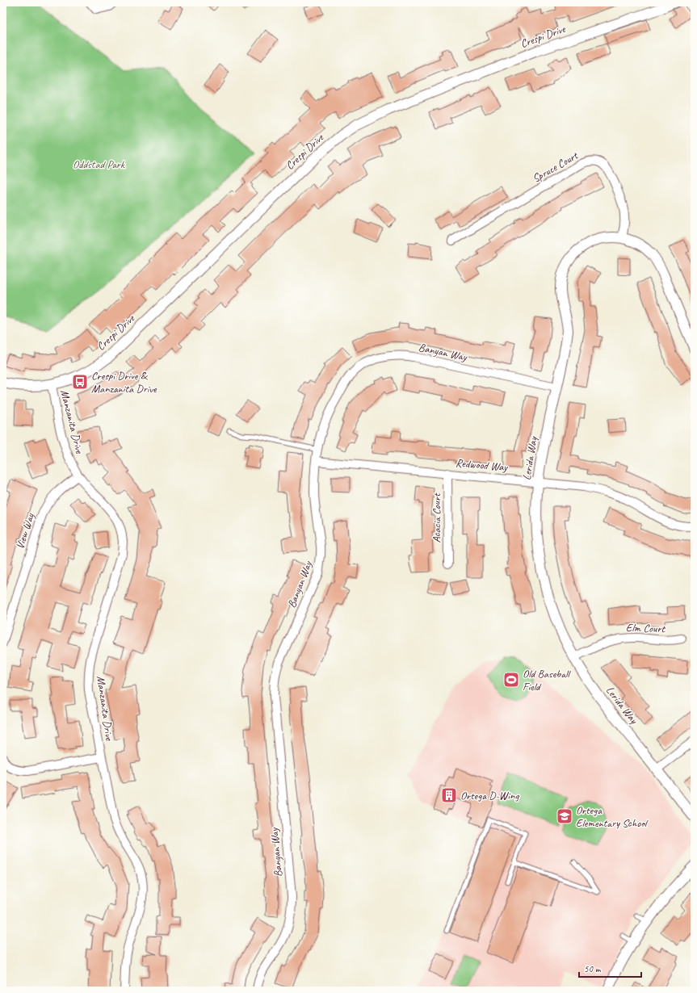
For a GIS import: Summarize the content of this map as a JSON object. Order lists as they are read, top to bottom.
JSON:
{
  "streets": {
    "street": [
      "Crespi Drive",
      "Spruce Court",
      "Banyan Way",
      "Manzanita Drive",
      "Lerida Way",
      "Redwood Way",
      "Acacia Court",
      "View Way",
      "Elm Court"
    ]
  },
  "crossings": [
    ["Crespi Drive", "Manzanita Drive"],
    ["Spruce Court", "Lerida Way"],
    ["Banyan Way", "Lerida Way"],
    ["Banyan Way", "Redwood Way"],
    ["Manzanita Drive", "View Way"],
    ["Lerida Way", "Redwood Way"],
    ["Lerida Way", "Elm Court"],
    ["Redwood Way", "Acacia Court"]
  ],
  "parks": ["Oddstad Park"],
  "places": {
    "bus stop": ["Crespi Drive & Manzanita Drive"],
    "sports": ["Old Baseball Field"],
    "building": ["Ortega D-Wing"],
    "school or university": ["Ortega Elementary School"]
  },
  "scale_bar": "50 m"
}
